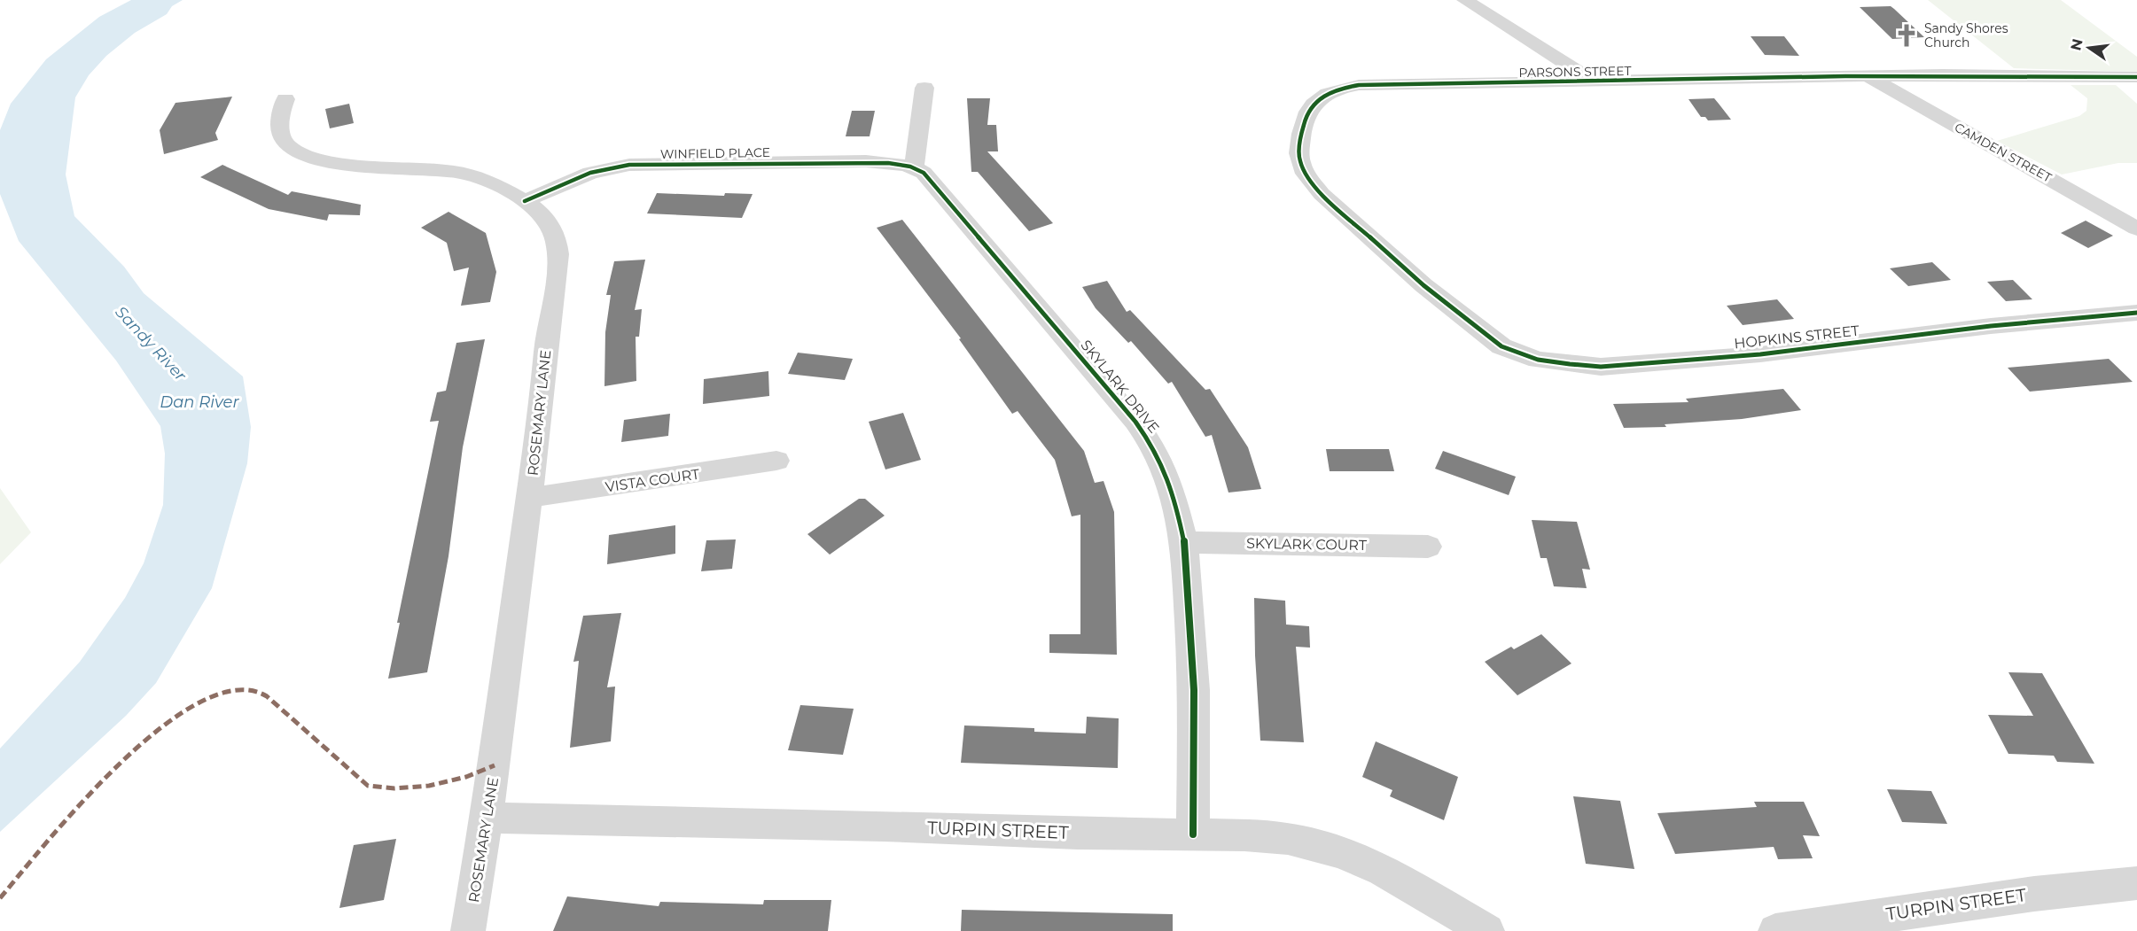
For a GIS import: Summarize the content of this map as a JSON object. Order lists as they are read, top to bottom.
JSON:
{
  "streets": {
    "street": [
      "PARSONS STREET",
      "CAMDEN STREET",
      "WINFIELD PLACE",
      "HOPKINS STREET",
      "SKYLARK DRIVE",
      "ROSEMARY LANE",
      "VISTA COURT",
      "SKYLARK COURT",
      "TURPIN STREET"
    ]
  },
  "crossings": [
    ["PARSONS STREET", "CAMDEN STREET"],
    ["PARSONS STREET", "HOPKINS STREET"],
    ["WINFIELD PLACE", "SKYLARK DRIVE"],
    ["WINFIELD PLACE", "ROSEMARY LANE"],
    ["SKYLARK DRIVE", "SKYLARK COURT"],
    ["SKYLARK DRIVE", "TURPIN STREET"],
    ["ROSEMARY LANE", "VISTA COURT"],
    ["ROSEMARY LANE", "TURPIN STREET"]
  ],
  "water": ["Sandy River", "Dan River"],
  "places": {
    "church": ["Sandy Shores Church"]
  },
  "north": "left"
}
